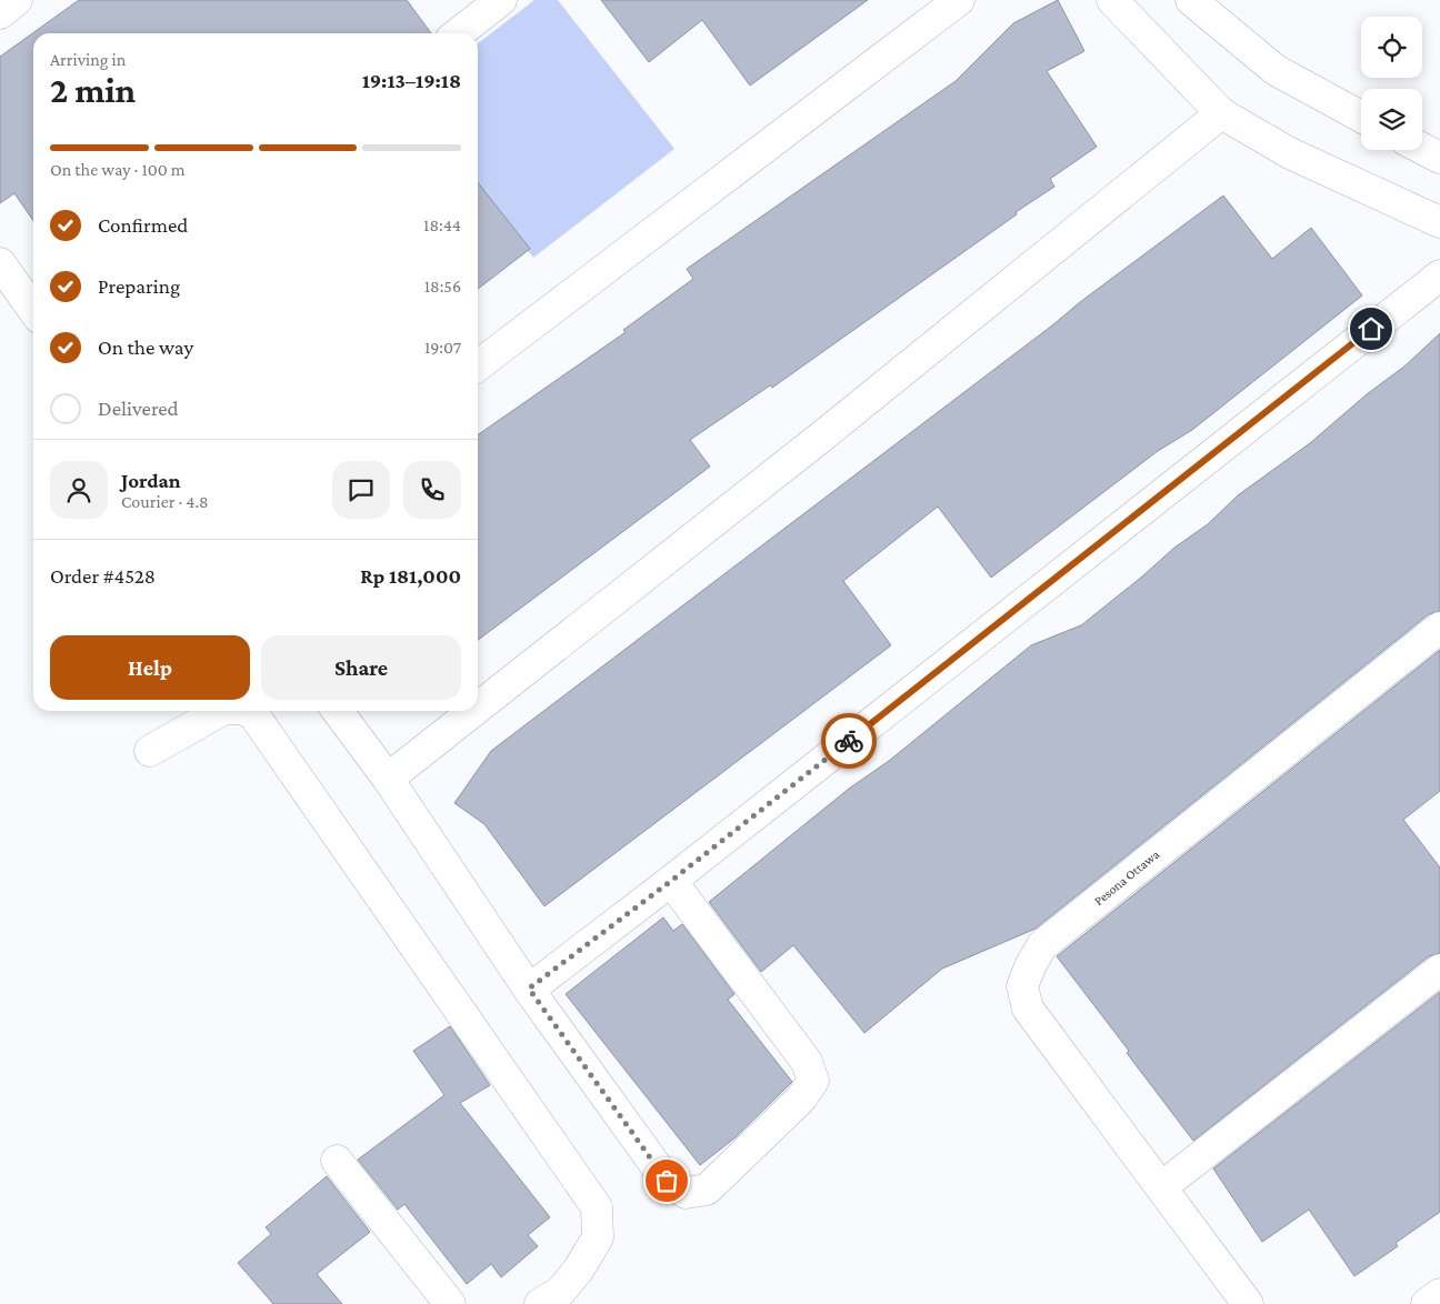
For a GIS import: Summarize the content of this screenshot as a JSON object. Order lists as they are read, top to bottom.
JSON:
{
  "streets": {
    "street": ["Pesona Ottawa"]
  },
  "page": {
    "heading": ["2 min", "Arriving in", "19:13–19:18"],
    "panel": [
      "Jordan",
      "Courier · 4.8",
      "Order #4528",
      "Rp 181,000"
    ],
    "bar": "On the way · 100 m",
    "list": [
      ["Confirmed", "18:44"],
      ["Preparing", "18:56"],
      ["On the way", "19:07"],
      "Delivered"
    ],
    "buttons": ["Help", "Share"]
  }
}
